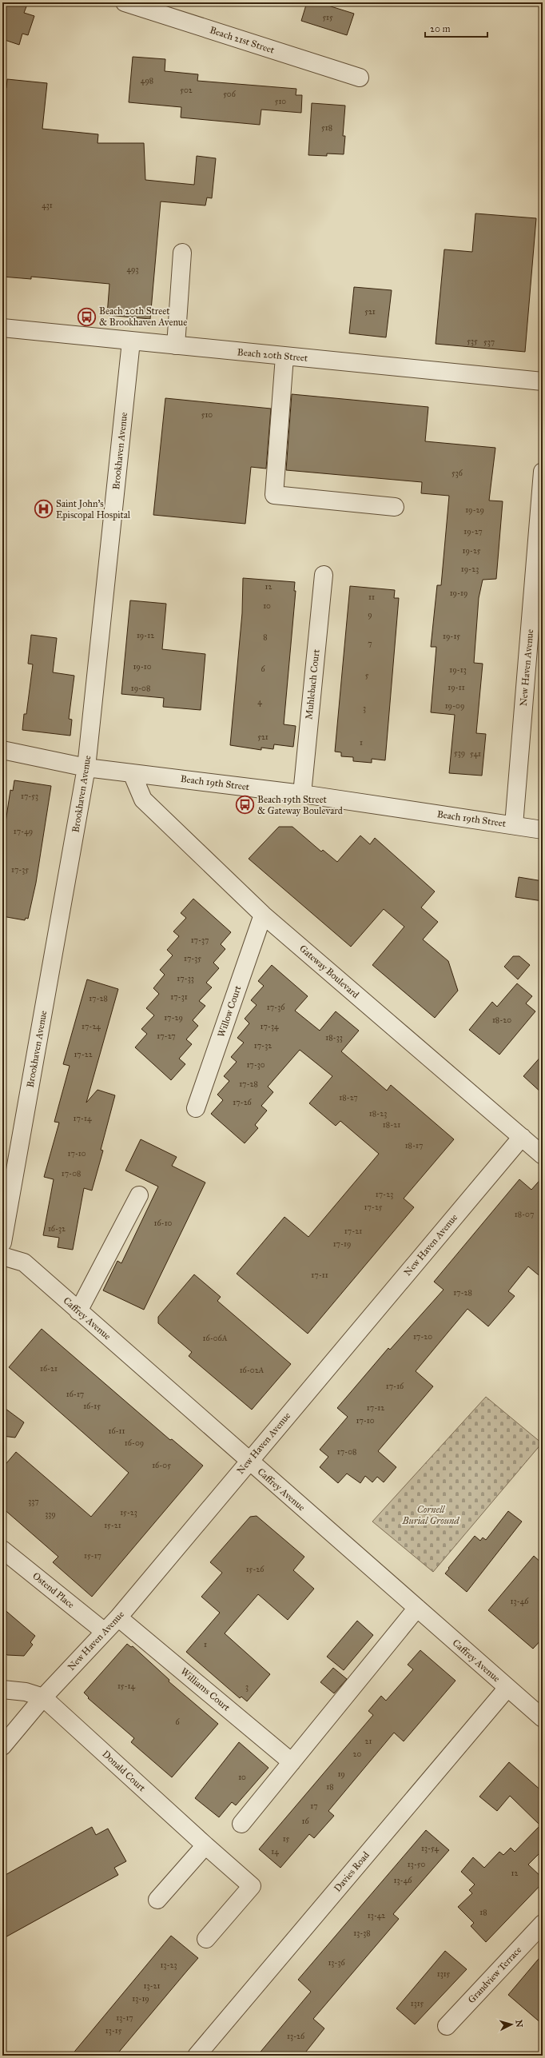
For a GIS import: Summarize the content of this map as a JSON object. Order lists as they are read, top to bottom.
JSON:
{
  "streets": {
    "street": [
      "Beach 21st Street",
      "Beach 20th Street",
      "Brookhaven Avenue",
      "New Haven Avenue",
      "Muhlebach Court",
      "Beach 19th Street",
      "Gateway Boulevard",
      "Willow Court",
      "Caffrey Avenue",
      "Ostend Place",
      "Williams Court",
      "Donald Court",
      "Davies Road",
      "Grandview Terrace"
    ]
  },
  "crossings": [
    ["Beach 20th Street", "Brookhaven Avenue"],
    ["Brookhaven Avenue", "Beach 19th Street"],
    ["New Haven Avenue", "Beach 19th Street"],
    ["New Haven Avenue", "Gateway Boulevard"],
    ["New Haven Avenue", "Caffrey Avenue"],
    ["New Haven Avenue", "Ostend Place"],
    ["New Haven Avenue", "Williams Court"],
    ["New Haven Avenue", "Donald Court"],
    ["Muhlebach Court", "Beach 19th Street"],
    ["Beach 19th Street", "Gateway Boulevard"],
    ["Gateway Boulevard", "Willow Court"],
    ["Caffrey Avenue", "Davies Road"]
  ],
  "parks": ["Cornell Burial Ground"],
  "places": {
    "bus stop": ["Beach 20th Street & Brookhaven Avenue", "Beach 19th Street & Gateway Boulevard"],
    "hospital": ["Saint John's Episcopal Hospital"]
  },
  "house_numbers": [
    "515",
    "498",
    "502",
    "506",
    "510",
    "518",
    "431",
    "493",
    "521",
    "535",
    "537",
    "510",
    "536",
    "19-29",
    "19-27",
    "19-25",
    "19-23",
    "12",
    "19-19",
    "11",
    "10",
    "9",
    "19-12",
    "19-15",
    "8",
    "7",
    "19-10",
    "6",
    "19-13",
    "5",
    "19-11",
    "19-08",
    "4",
    "19-09",
    "3",
    "521",
    "1",
    "539",
    "541",
    "17-53",
    "17-49",
    "17-35",
    "17-37",
    "17-35",
    "17-33",
    "17-31",
    "17-28",
    "17-36",
    "17-29",
    "18-20",
    "17-24",
    "17-34",
    "17-27",
    "18-33",
    "17-32",
    "17-22",
    "17-30",
    "17-28",
    "18-27",
    "17-26",
    "18-23",
    "17-14",
    "18-21",
    "18-17",
    "17-10",
    "17-08",
    "17-23",
    "17-25",
    "18-07",
    "16-10",
    "16-32",
    "17-21",
    "17-19",
    "17-11",
    "17-28",
    "17-20",
    "16-06A",
    "16-21",
    "16-02A",
    "17-16",
    "16-17",
    "16-15",
    "17-12",
    "17-10",
    "16-11",
    "16-09",
    "17-08",
    "16-05",
    "337",
    "15-23",
    "339",
    "15-21",
    "15-17",
    "15-26",
    "13-46",
    "1",
    "15-14",
    "3",
    "6",
    "21",
    "20",
    "19",
    "10",
    "18",
    "17",
    "16",
    "15",
    "13-54",
    "14",
    "13-50",
    "12",
    "13-46",
    "18",
    "13-42",
    "13-38",
    "13-36",
    "13-23",
    "1315",
    "13-21",
    "13-19",
    "1315",
    "13-17",
    "13-15",
    "13-26"
  ],
  "scale_bar": "20 m",
  "north": "right"
}
